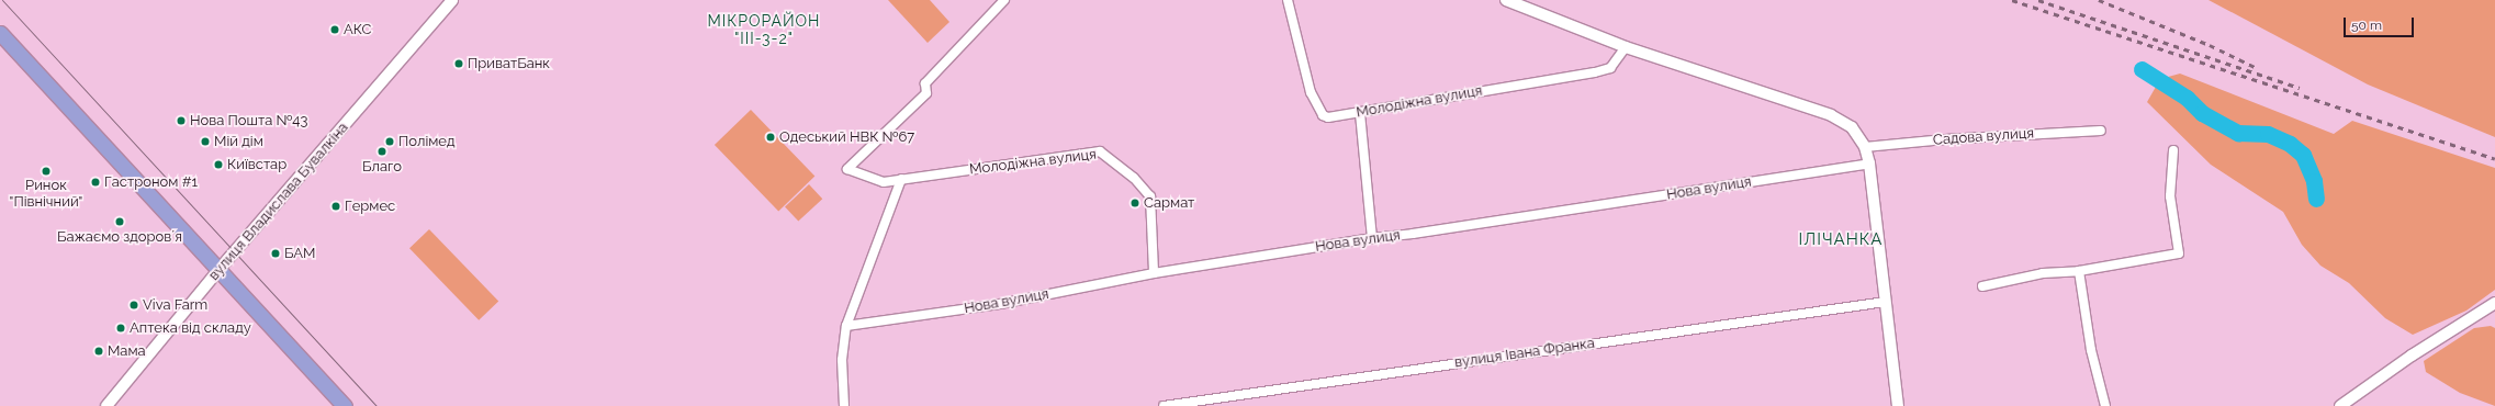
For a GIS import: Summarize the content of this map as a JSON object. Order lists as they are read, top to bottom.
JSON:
{
  "streets": {
    "street": [
      "Молодіжна вулиця",
      "Садова вулиця",
      "Нова вулиця",
      "вулиця Владислава Бувалкіна",
      "вулиця Івана Франка"
    ]
  },
  "crossings": [
    ["Молодіжна вулиця", "Нова вулиця"]
  ],
  "districts": ["МІКРОРАЙОН \"ІІІ-3-2\"", "ІЛІЧАНКА"],
  "places": [
    "АКС",
    "ПриватБанк",
    "Нова Пошта №43",
    "Одеський НВК №67",
    "Мій дім",
    "Полімед",
    "Благо",
    "Київстар",
    "Ринок \"Північний\"",
    "Гастроном #1",
    "Сармат",
    "Гермес",
    "Бажаємо здоровʼя",
    "БАМ",
    "Viva Farm",
    "Аптека від складу",
    "Мама"
  ],
  "scale_bar": "50 m"
}
